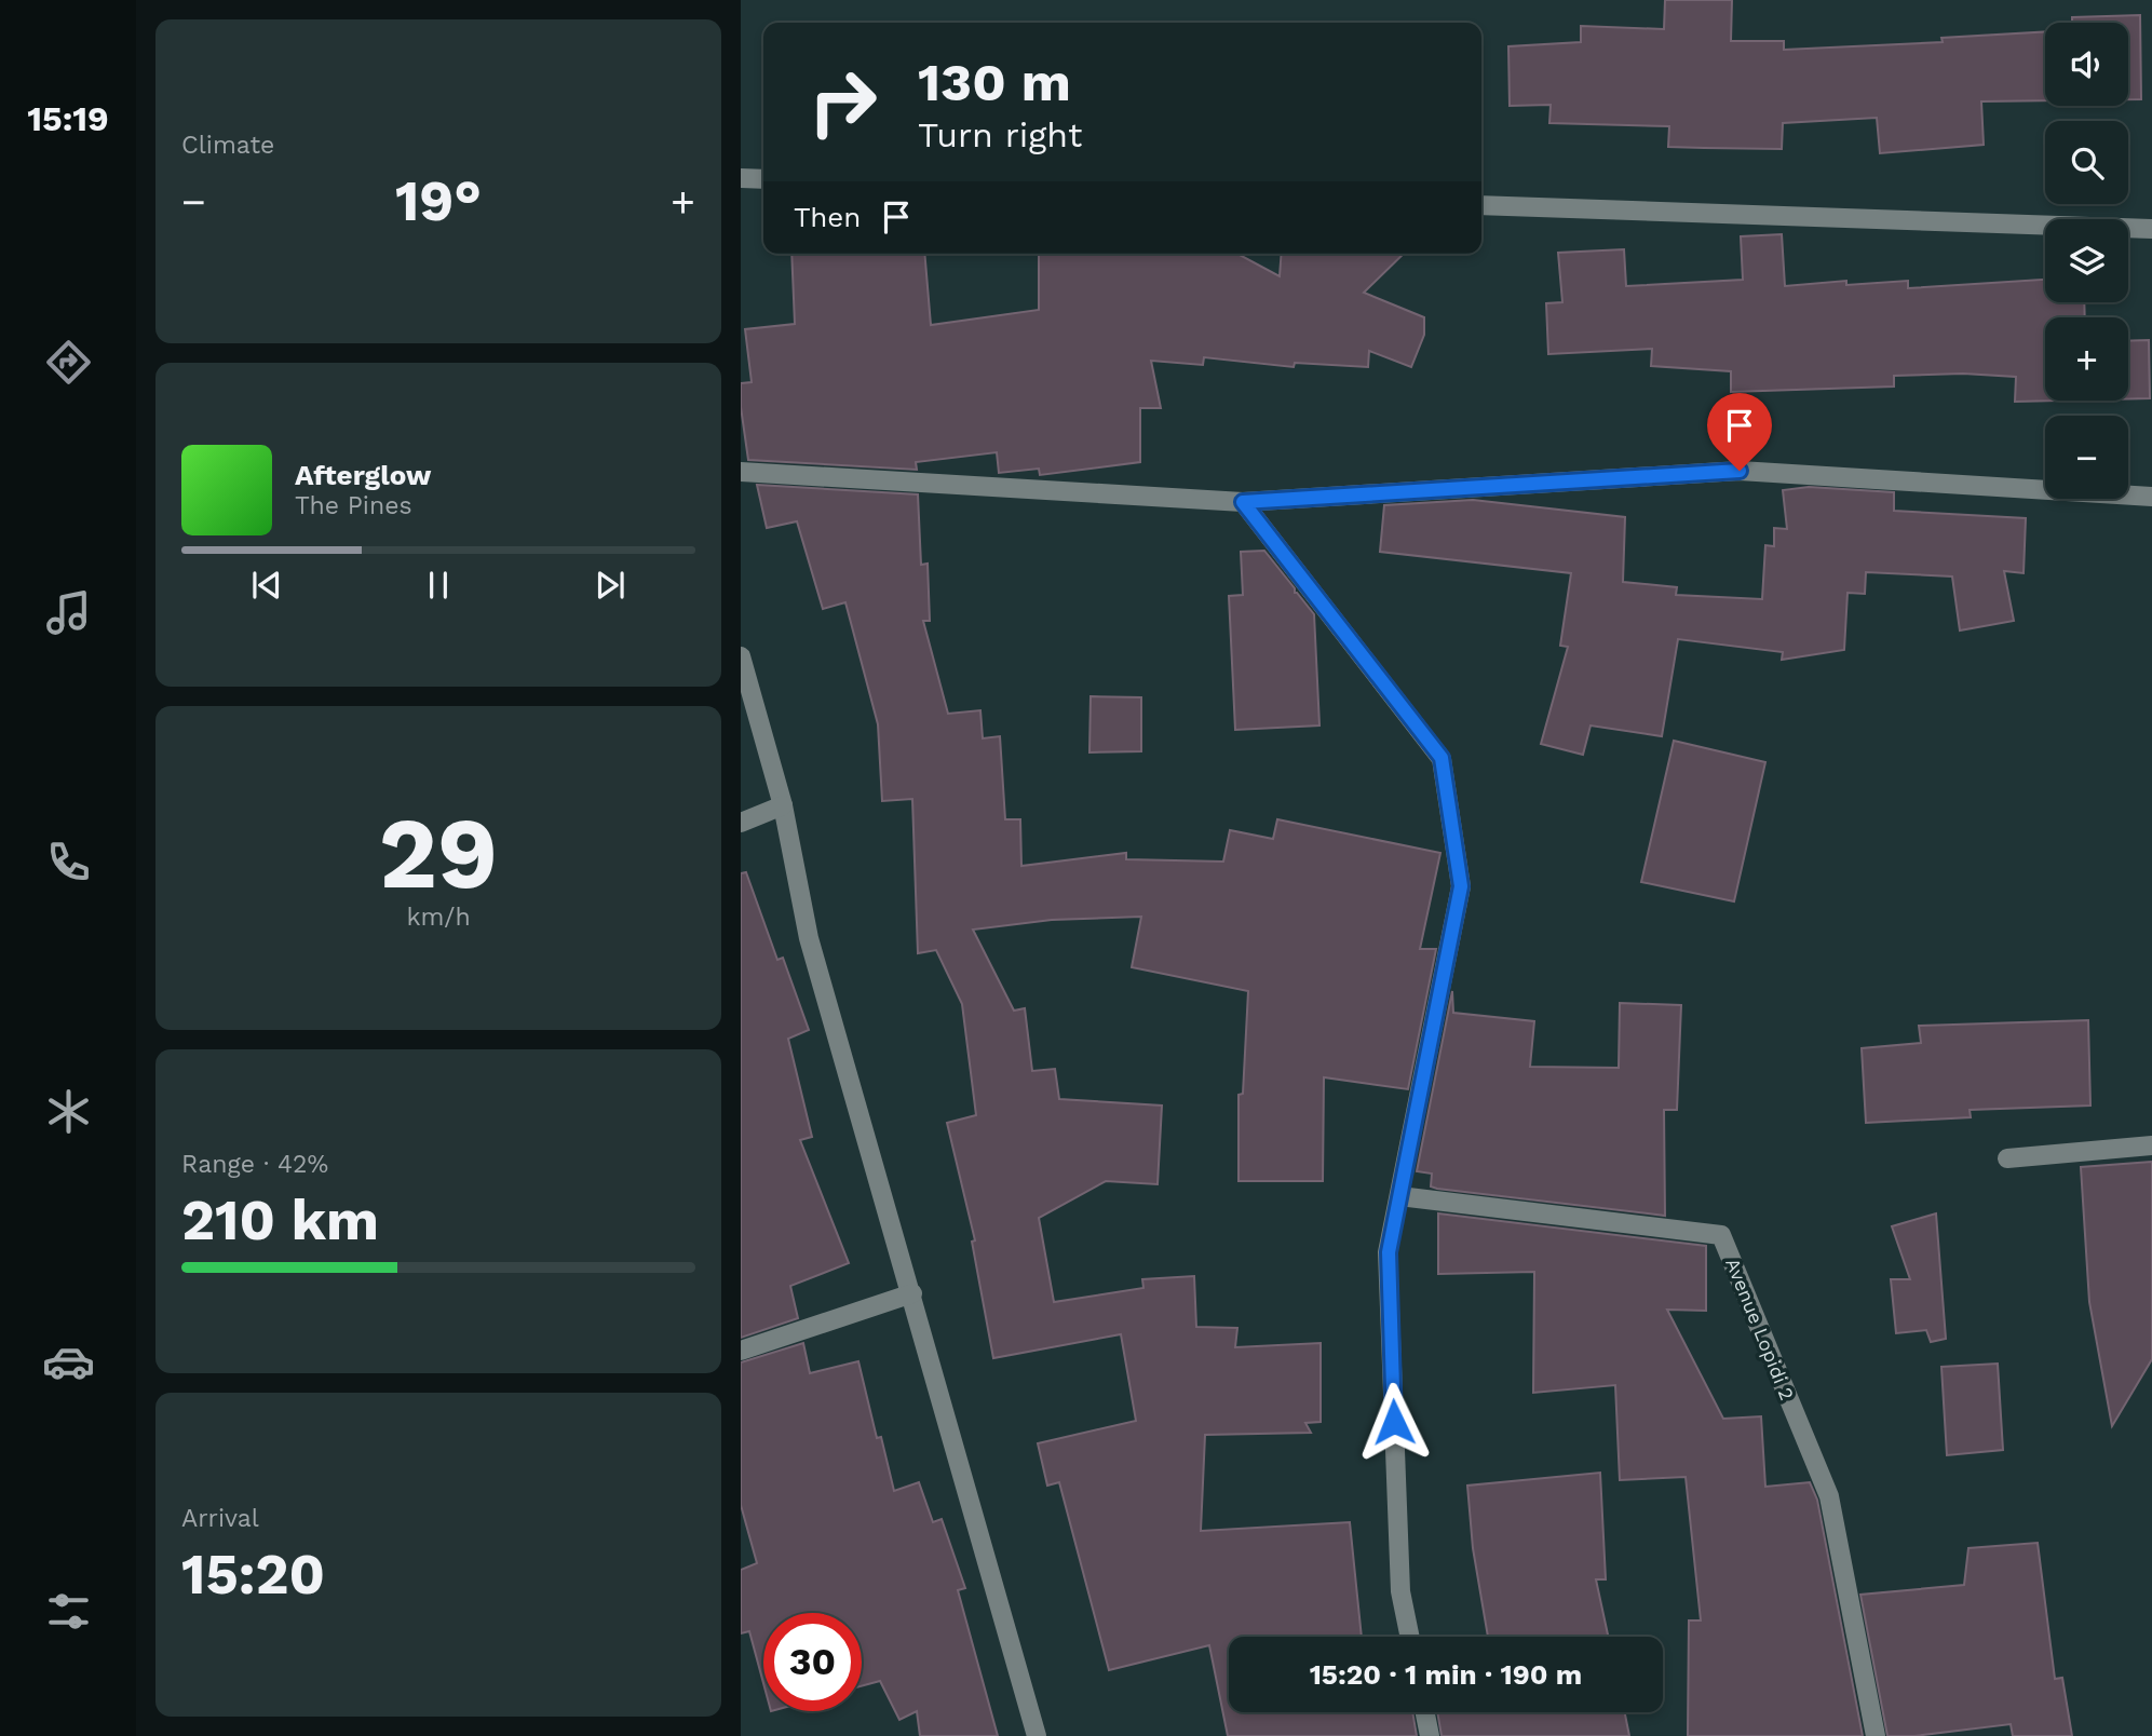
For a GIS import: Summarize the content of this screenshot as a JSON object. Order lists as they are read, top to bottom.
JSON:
{
  "streets": {
    "street": ["Avenue Lopidi 2"]
  },
  "page": {
    "tabs": "15:19",
    "tile": [
      "Climate",
      ["29", "km/h"],
      ["Range · 42%", "210 km"],
      ["Arrival", "15:20"]
    ],
    "map_buttons": ["+", "−"],
    "turn": ["130 m", "Turn right"],
    "heat": ["−", "19°", "+"],
    "then": "Then",
    "song": ["Afterglow", "The Pines"],
    "limit": "30",
    "trip": "15:20 · 1 min · 190 m"
  }
}
